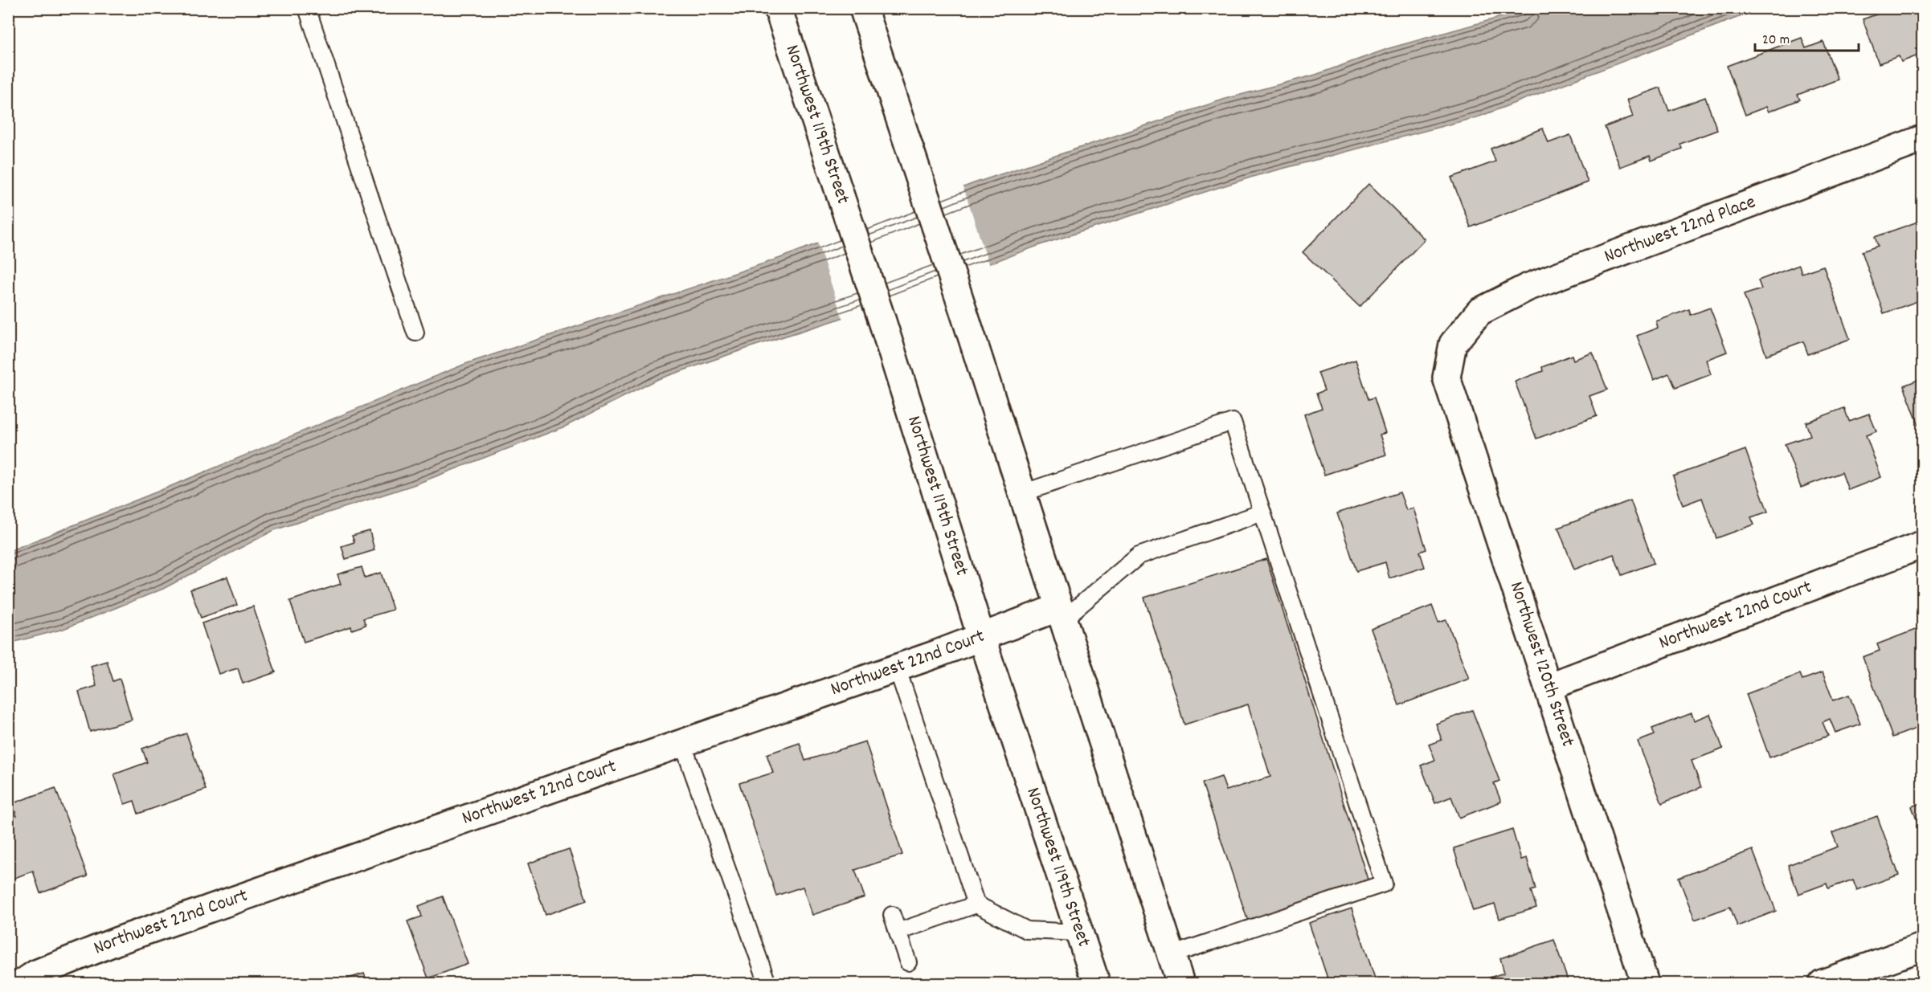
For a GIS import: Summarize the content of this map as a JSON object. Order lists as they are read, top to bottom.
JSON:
{
  "streets": {
    "main road": [
      "Northwest 119th Street",
      "Northwest 22nd Place",
      "Northwest 22nd Court",
      "Northwest 120th Street"
    ]
  },
  "crossings": [
    ["Northwest 119th Street", "Northwest 22nd Court"],
    ["Northwest 22nd Place", "Northwest 120th Street"],
    ["Northwest 22nd Court", "Northwest 120th Street"]
  ],
  "scale_bar": "20 m"
}
